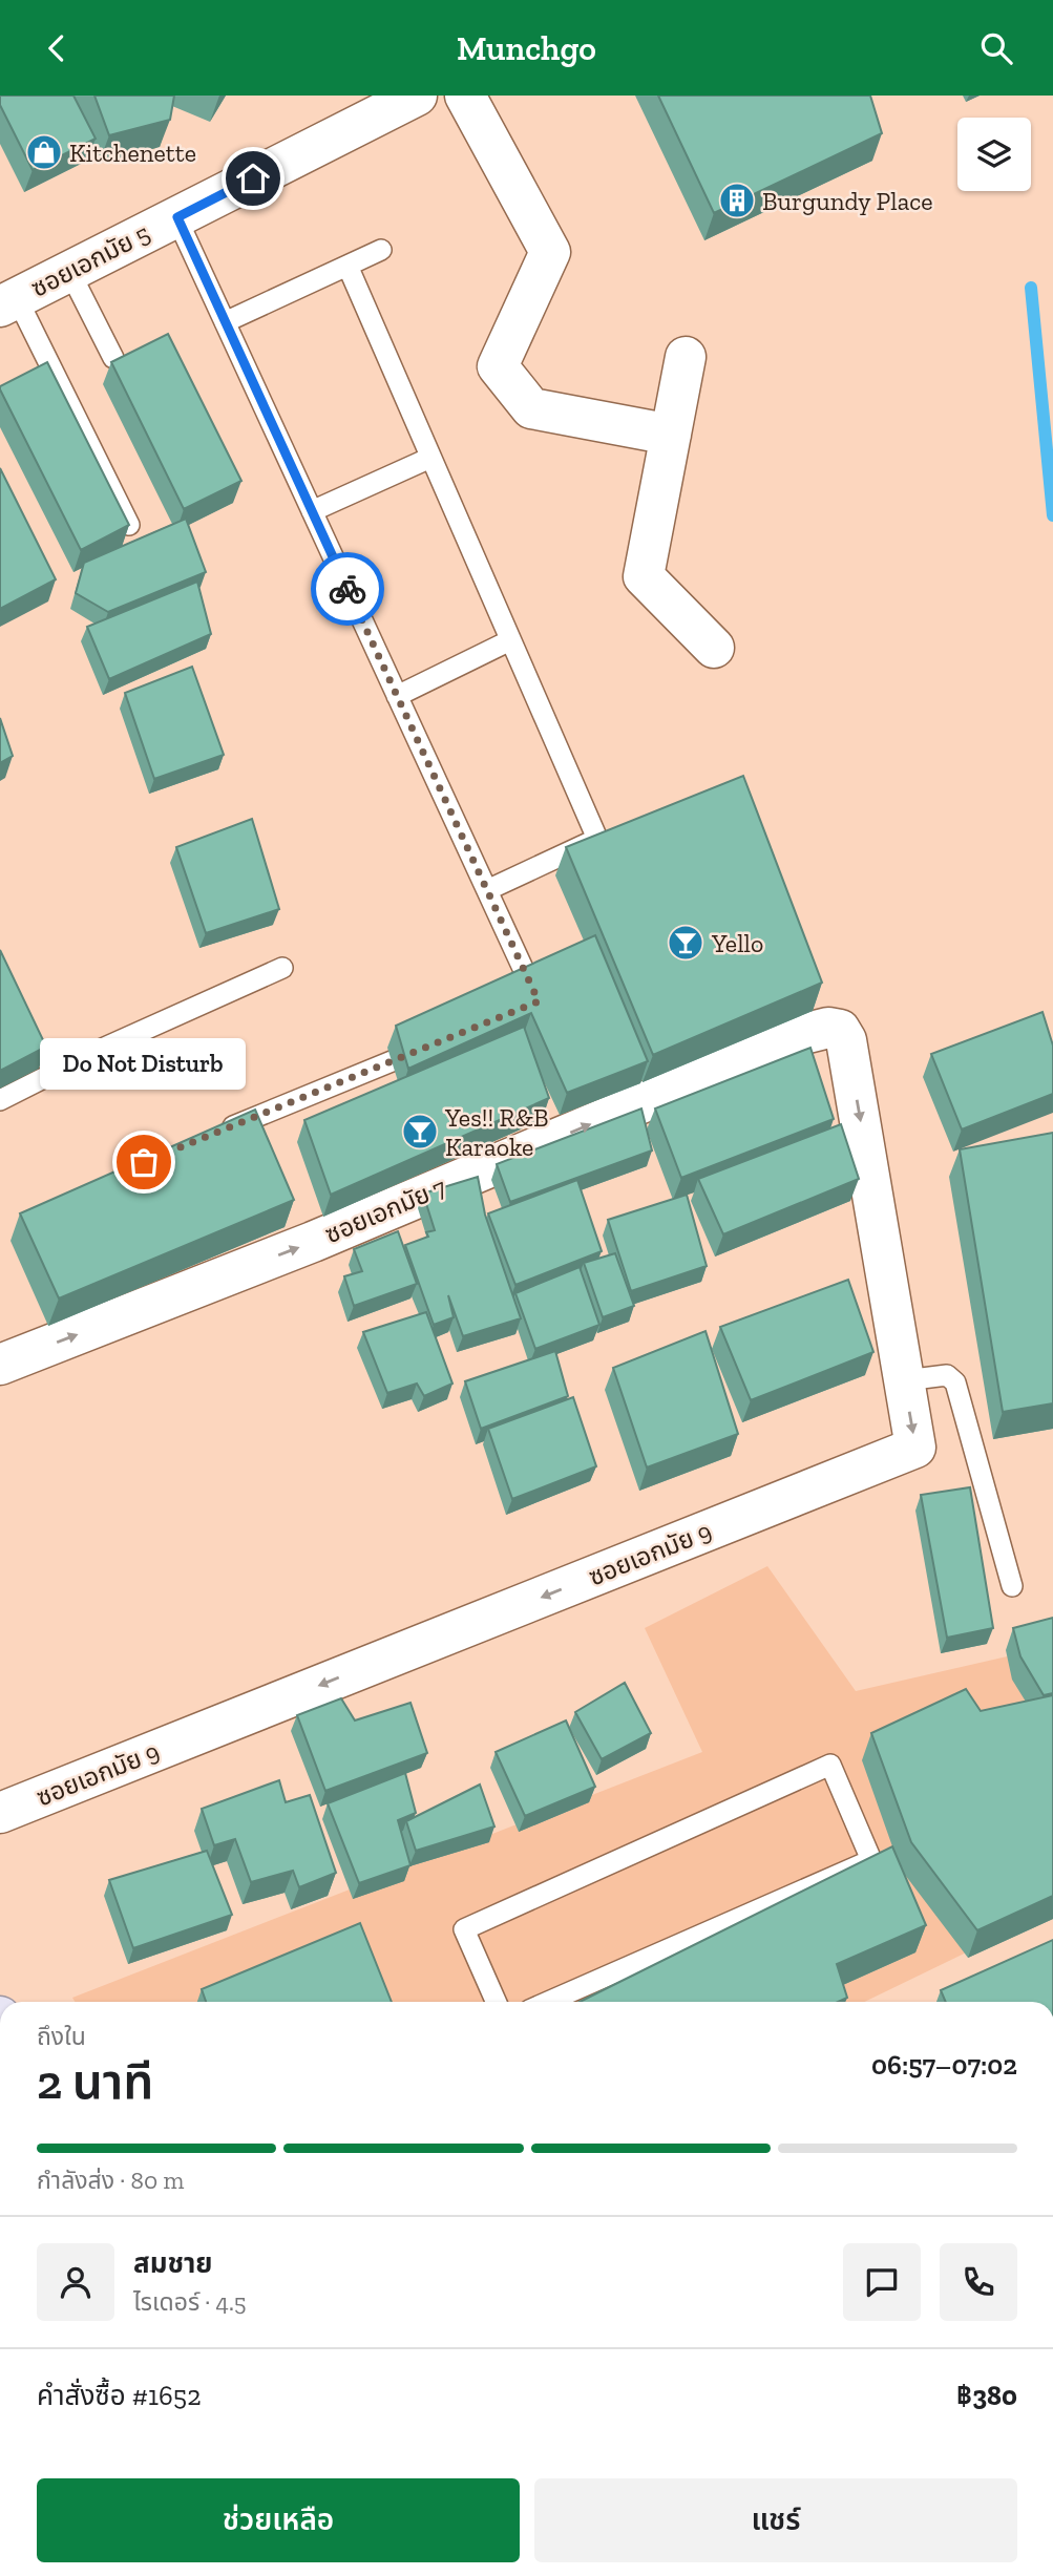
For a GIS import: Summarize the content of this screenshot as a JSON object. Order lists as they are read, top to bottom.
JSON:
{
  "streets": {
    "street": ["ซอยเอกมัย 5", "ซอยเอกมัย 7", "ซอยเอกมัย 9"]
  },
  "crossings": [
    ["ซอยเอกมัย 7", "ซอยเอกมัย 9"]
  ],
  "one_way": ["ซอยเอกมัย 7", "ซอยเอกมัย 9"],
  "places": {
    "shop": ["Kitchenette"],
    "building": ["Burgundy Place"],
    "bar": ["Yello", "Yes!! R&B Karaoke"],
    "other": ["Do Not Disturb"]
  },
  "page": {
    "header": "Munchgo",
    "bubble": "Do Not Disturb",
    "heading": ["2 นาที", "ถึงใน", "06:57–07:02"],
    "panel": [
      "สมชาย",
      "ไรเดอร์ · 4.5",
      "คำสั่งซื้อ #1652",
      "฿380"
    ],
    "bar": "กำลังส่ง · 80 m",
    "buttons": ["ช่วยเหลือ", "แชร์"]
  }
}
